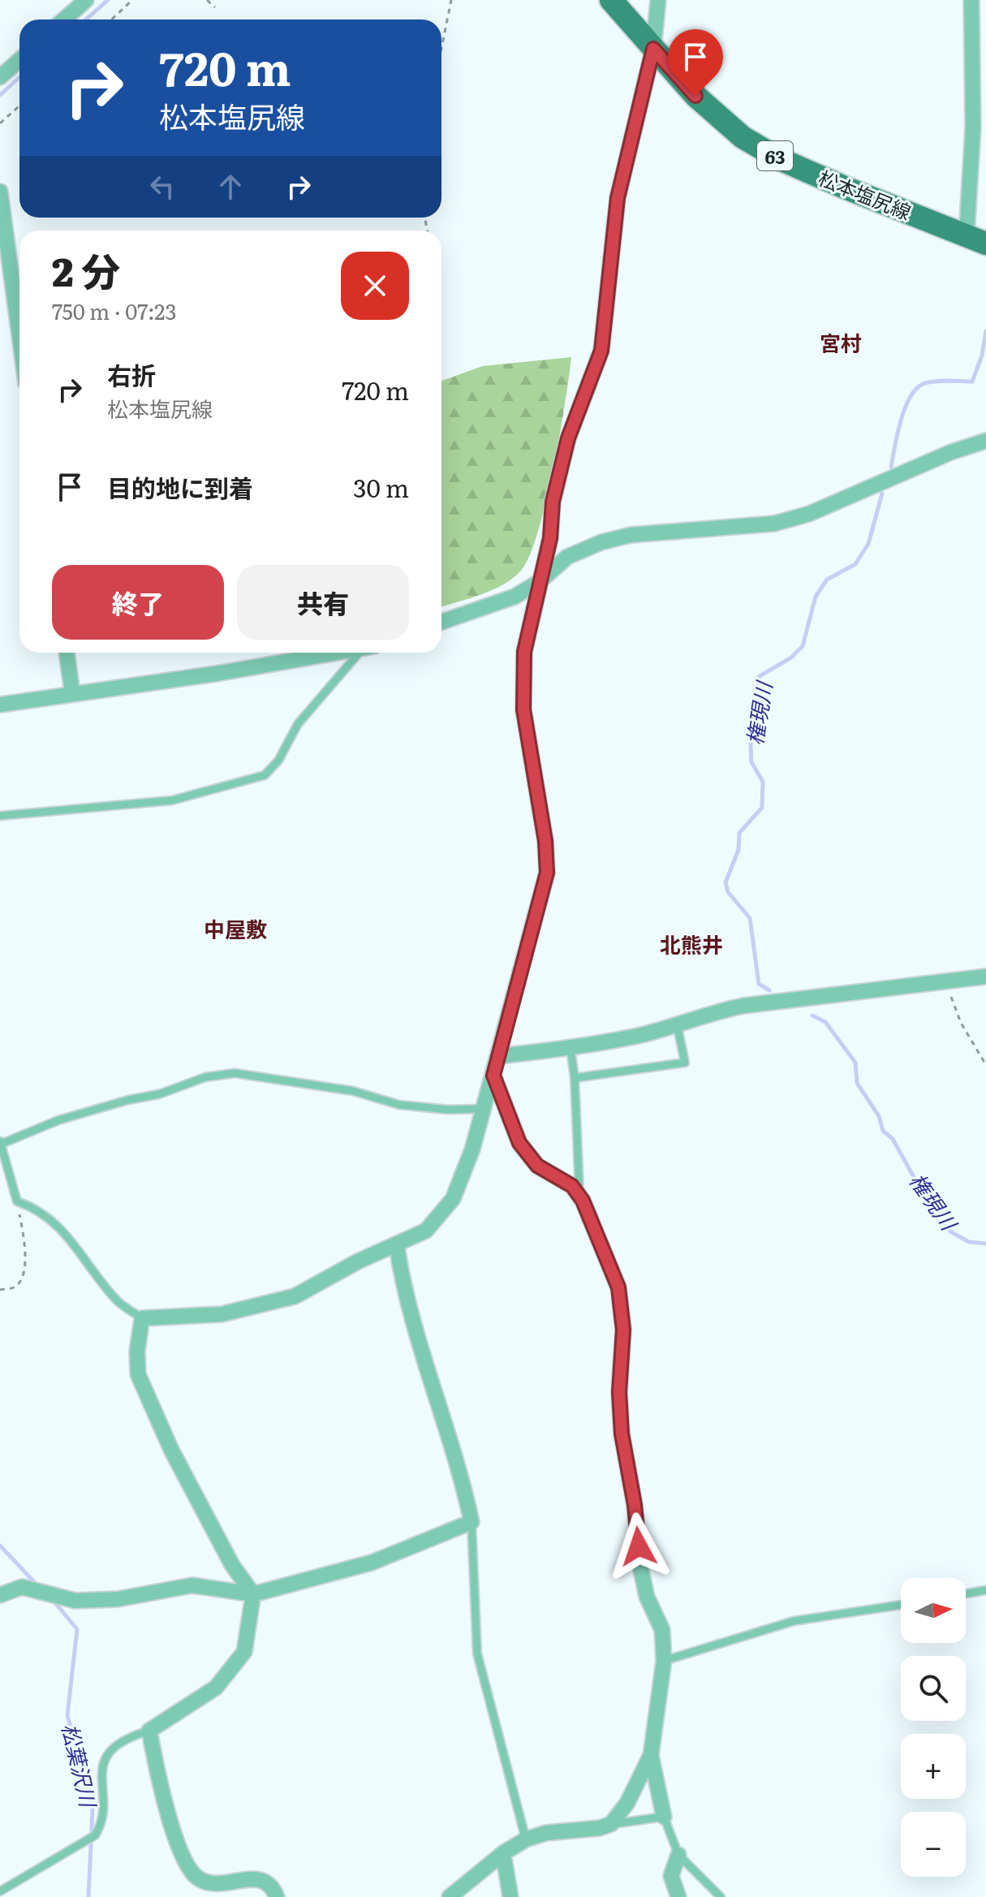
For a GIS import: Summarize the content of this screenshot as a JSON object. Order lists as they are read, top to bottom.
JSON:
{
  "streets": {
    "main road": ["63", "松本塩尻線"]
  },
  "districts": ["宮村", "中屋敷", "北熊井"],
  "water": ["権現川", "松葉沢川"],
  "north": "right",
  "page": {
    "turn": ["720 m", "松本塩尻線"],
    "heading": ["2 分", "750 m · 07:23"],
    "list": [
      {
        "name": "右折",
        "note": "松本塩尻線",
        "value": "720 m"
      },
      {
        "name": "目的地に到着",
        "value": "30 m"
      }
    ],
    "buttons": ["終了", "共有"],
    "map_buttons": ["+", "−"]
  }
}
